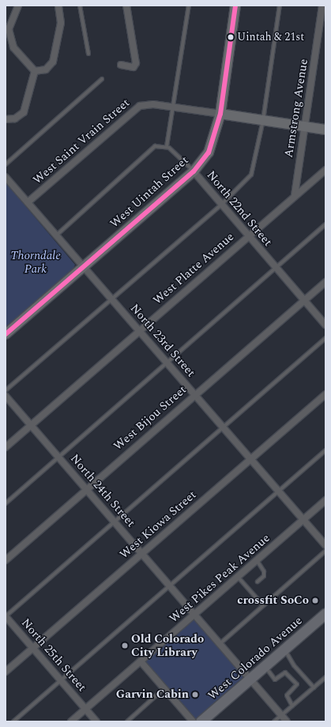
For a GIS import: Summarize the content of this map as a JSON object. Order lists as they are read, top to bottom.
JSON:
{
  "streets": {
    "main road": ["West Uintah Street", "West Colorado Avenue"],
    "street": [
      "Armstrong Avenue",
      "West Saint Vrain Street",
      "North 22nd Street",
      "West Platte Avenue",
      "North 23rd Street",
      "West Bijou Street",
      "North 24th Street",
      "West Kiowa Street",
      "West Pikes Peak Avenue",
      "North 25th Street"
    ]
  },
  "crossings": [
    ["Armstrong Avenue", "West Platte Avenue"],
    ["West Saint Vrain Street", "North 23rd Street"],
    ["West Uintah Street", "North 22nd Street"],
    ["West Uintah Street", "North 23rd Street"],
    ["North 22nd Street", "West Platte Avenue"],
    ["North 22nd Street", "West Bijou Street"],
    ["West Platte Avenue", "North 23rd Street"],
    ["West Platte Avenue", "North 24th Street"],
    ["North 23rd Street", "West Bijou Street"],
    ["North 23rd Street", "West Kiowa Street"],
    ["North 23rd Street", "West Pikes Peak Avenue"],
    ["West Bijou Street", "North 24th Street"],
    ["North 24th Street", "West Kiowa Street"],
    ["North 24th Street", "West Pikes Peak Avenue"],
    ["North 24th Street", "West Colorado Avenue"],
    ["West Kiowa Street", "North 25th Street"],
    ["West Pikes Peak Avenue", "North 25th Street"]
  ],
  "parks": ["Thorndale Park"],
  "places": [
    "Uintah & 21st",
    "crossfit SoCo",
    "Old Colorado City Library",
    "Garvin Cabin"
  ]
}
